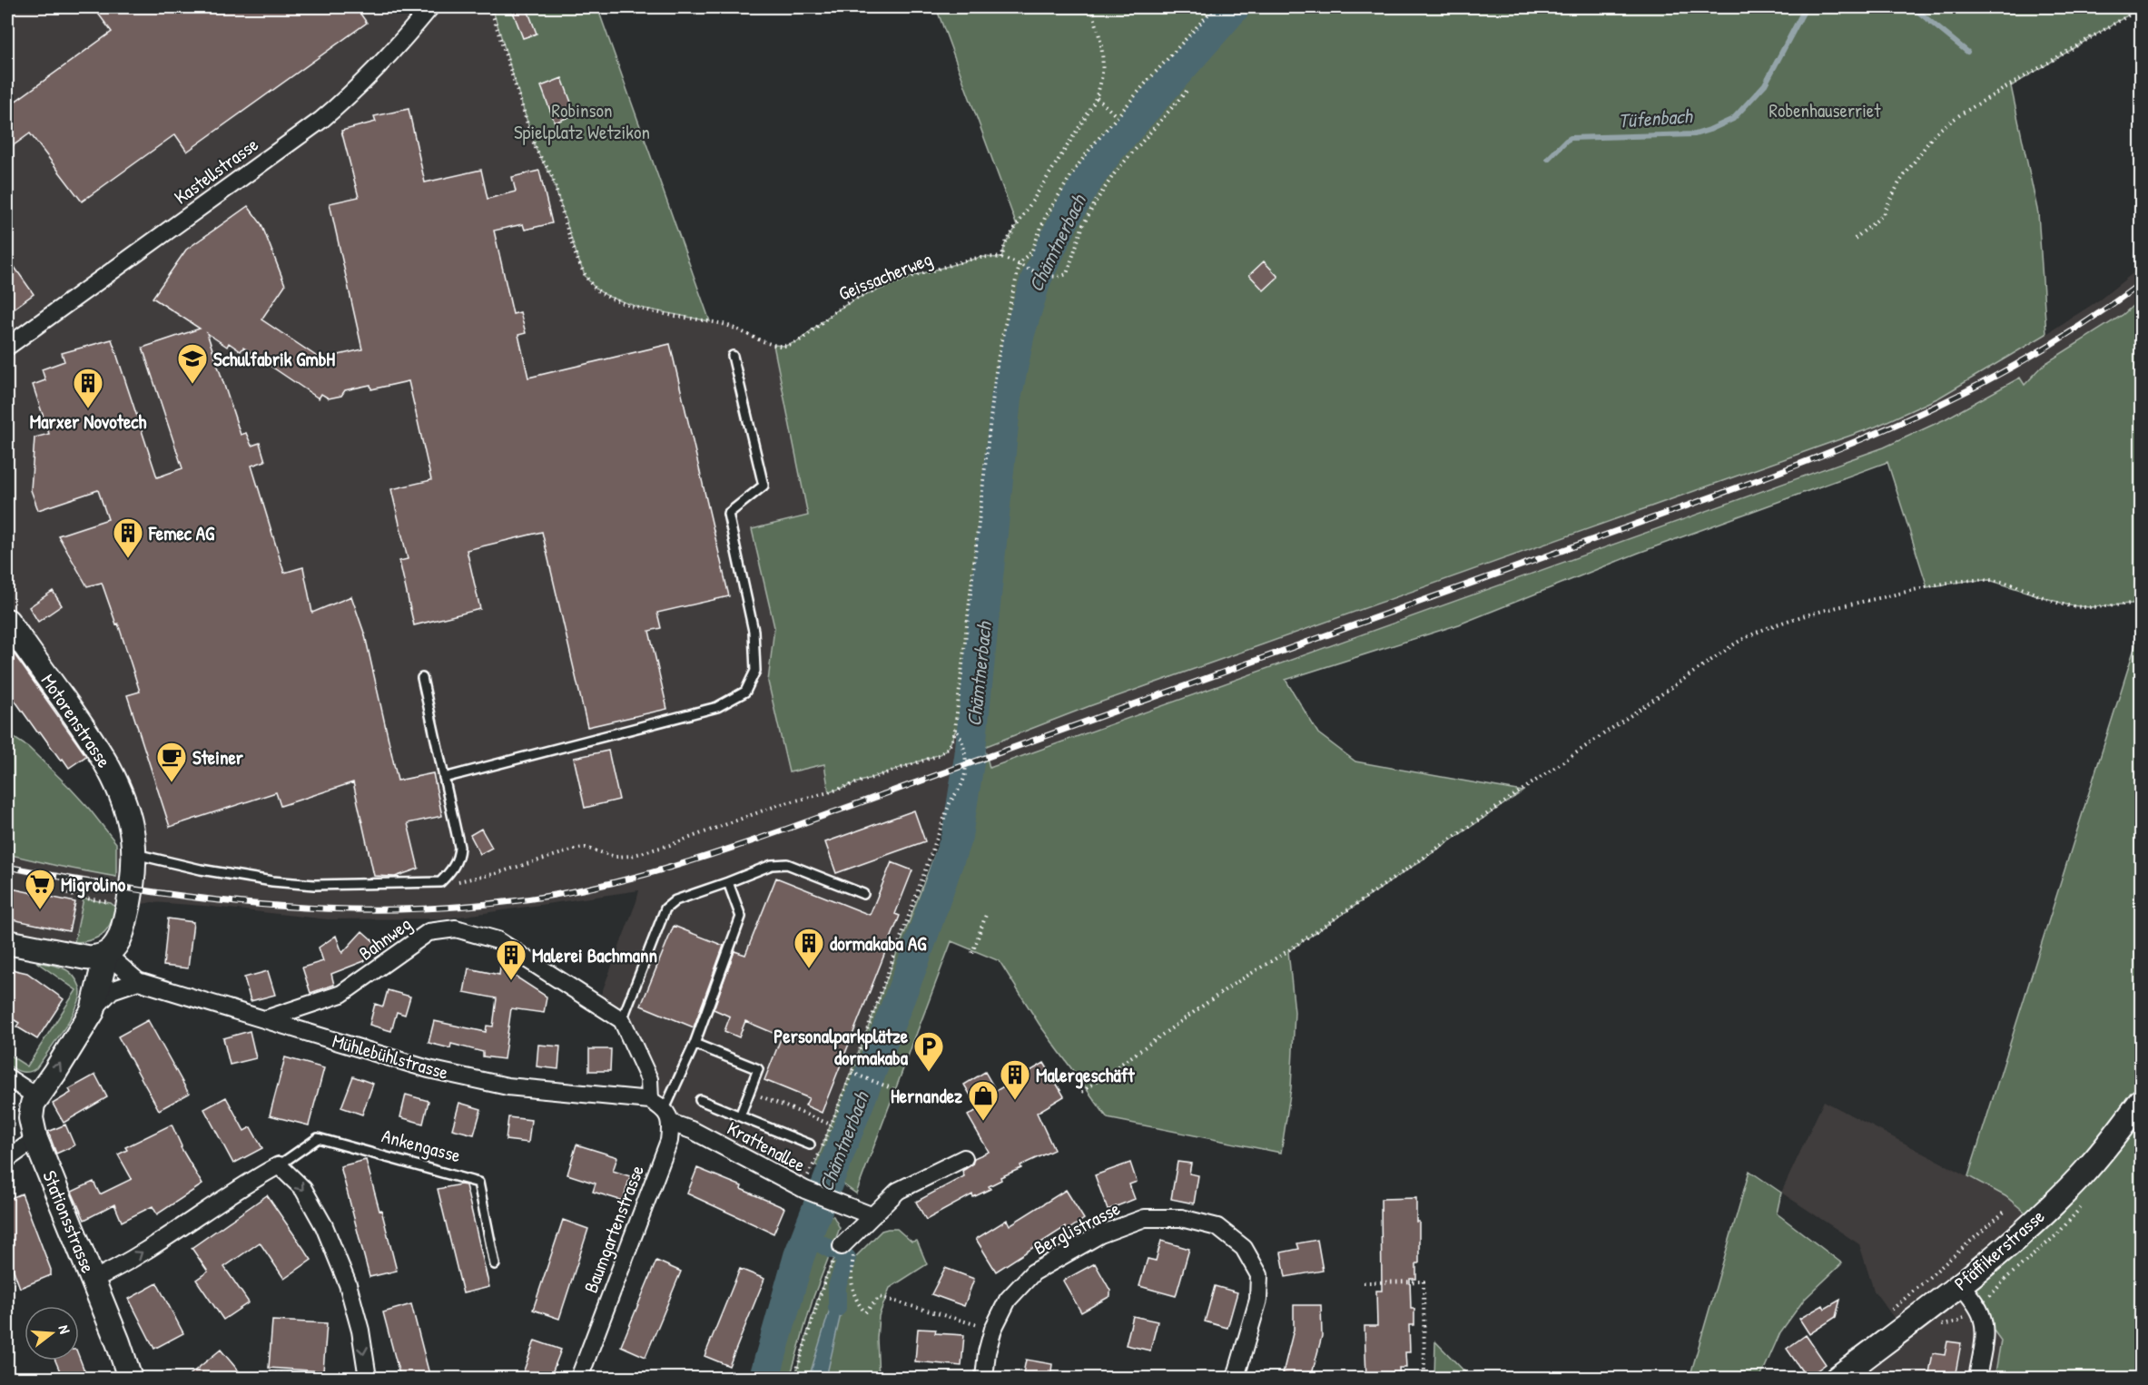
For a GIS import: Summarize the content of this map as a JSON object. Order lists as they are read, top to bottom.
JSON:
{
  "streets": {
    "street": [
      "Kastellstrasse",
      "Motorenstrasse",
      "Bahnweg",
      "Mühlebühlstrasse",
      "Ankengasse",
      "Krattenallee",
      "Stationsstrasse",
      "Berglistrasse",
      "Baumgartenstrasse",
      "Pfäffikerstrasse"
    ],
    "path": ["Geissacherweg"]
  },
  "crossings": [
    ["Motorenstrasse", "Mühlebühlstrasse"],
    ["Motorenstrasse", "Stationsstrasse"],
    ["Bahnweg", "Mühlebühlstrasse"],
    ["Mühlebühlstrasse", "Krattenallee"],
    ["Mühlebühlstrasse", "Baumgartenstrasse"],
    ["Ankengasse", "Stationsstrasse"],
    ["Krattenallee", "Baumgartenstrasse"]
  ],
  "one_way": ["Ankengasse"],
  "water": ["Tüfenbach", "Chämtnerbach"],
  "parks": ["Robinson Spielplatz Wetzikon", "Robenhauserriet"],
  "places": {
    "school or university": ["Schulfabrik GmbH"],
    "building": [
      "Marxer Novotech",
      "Femec AG",
      "dormakaba AG",
      "Malerei Bachmann",
      "Malergeschäft"
    ],
    "cafe": ["Steiner"],
    "supermarket": ["Migrolino"],
    "parking": ["Personalparkplätze dormakaba"],
    "shop": ["Hernandez"]
  },
  "north": "right"
}
